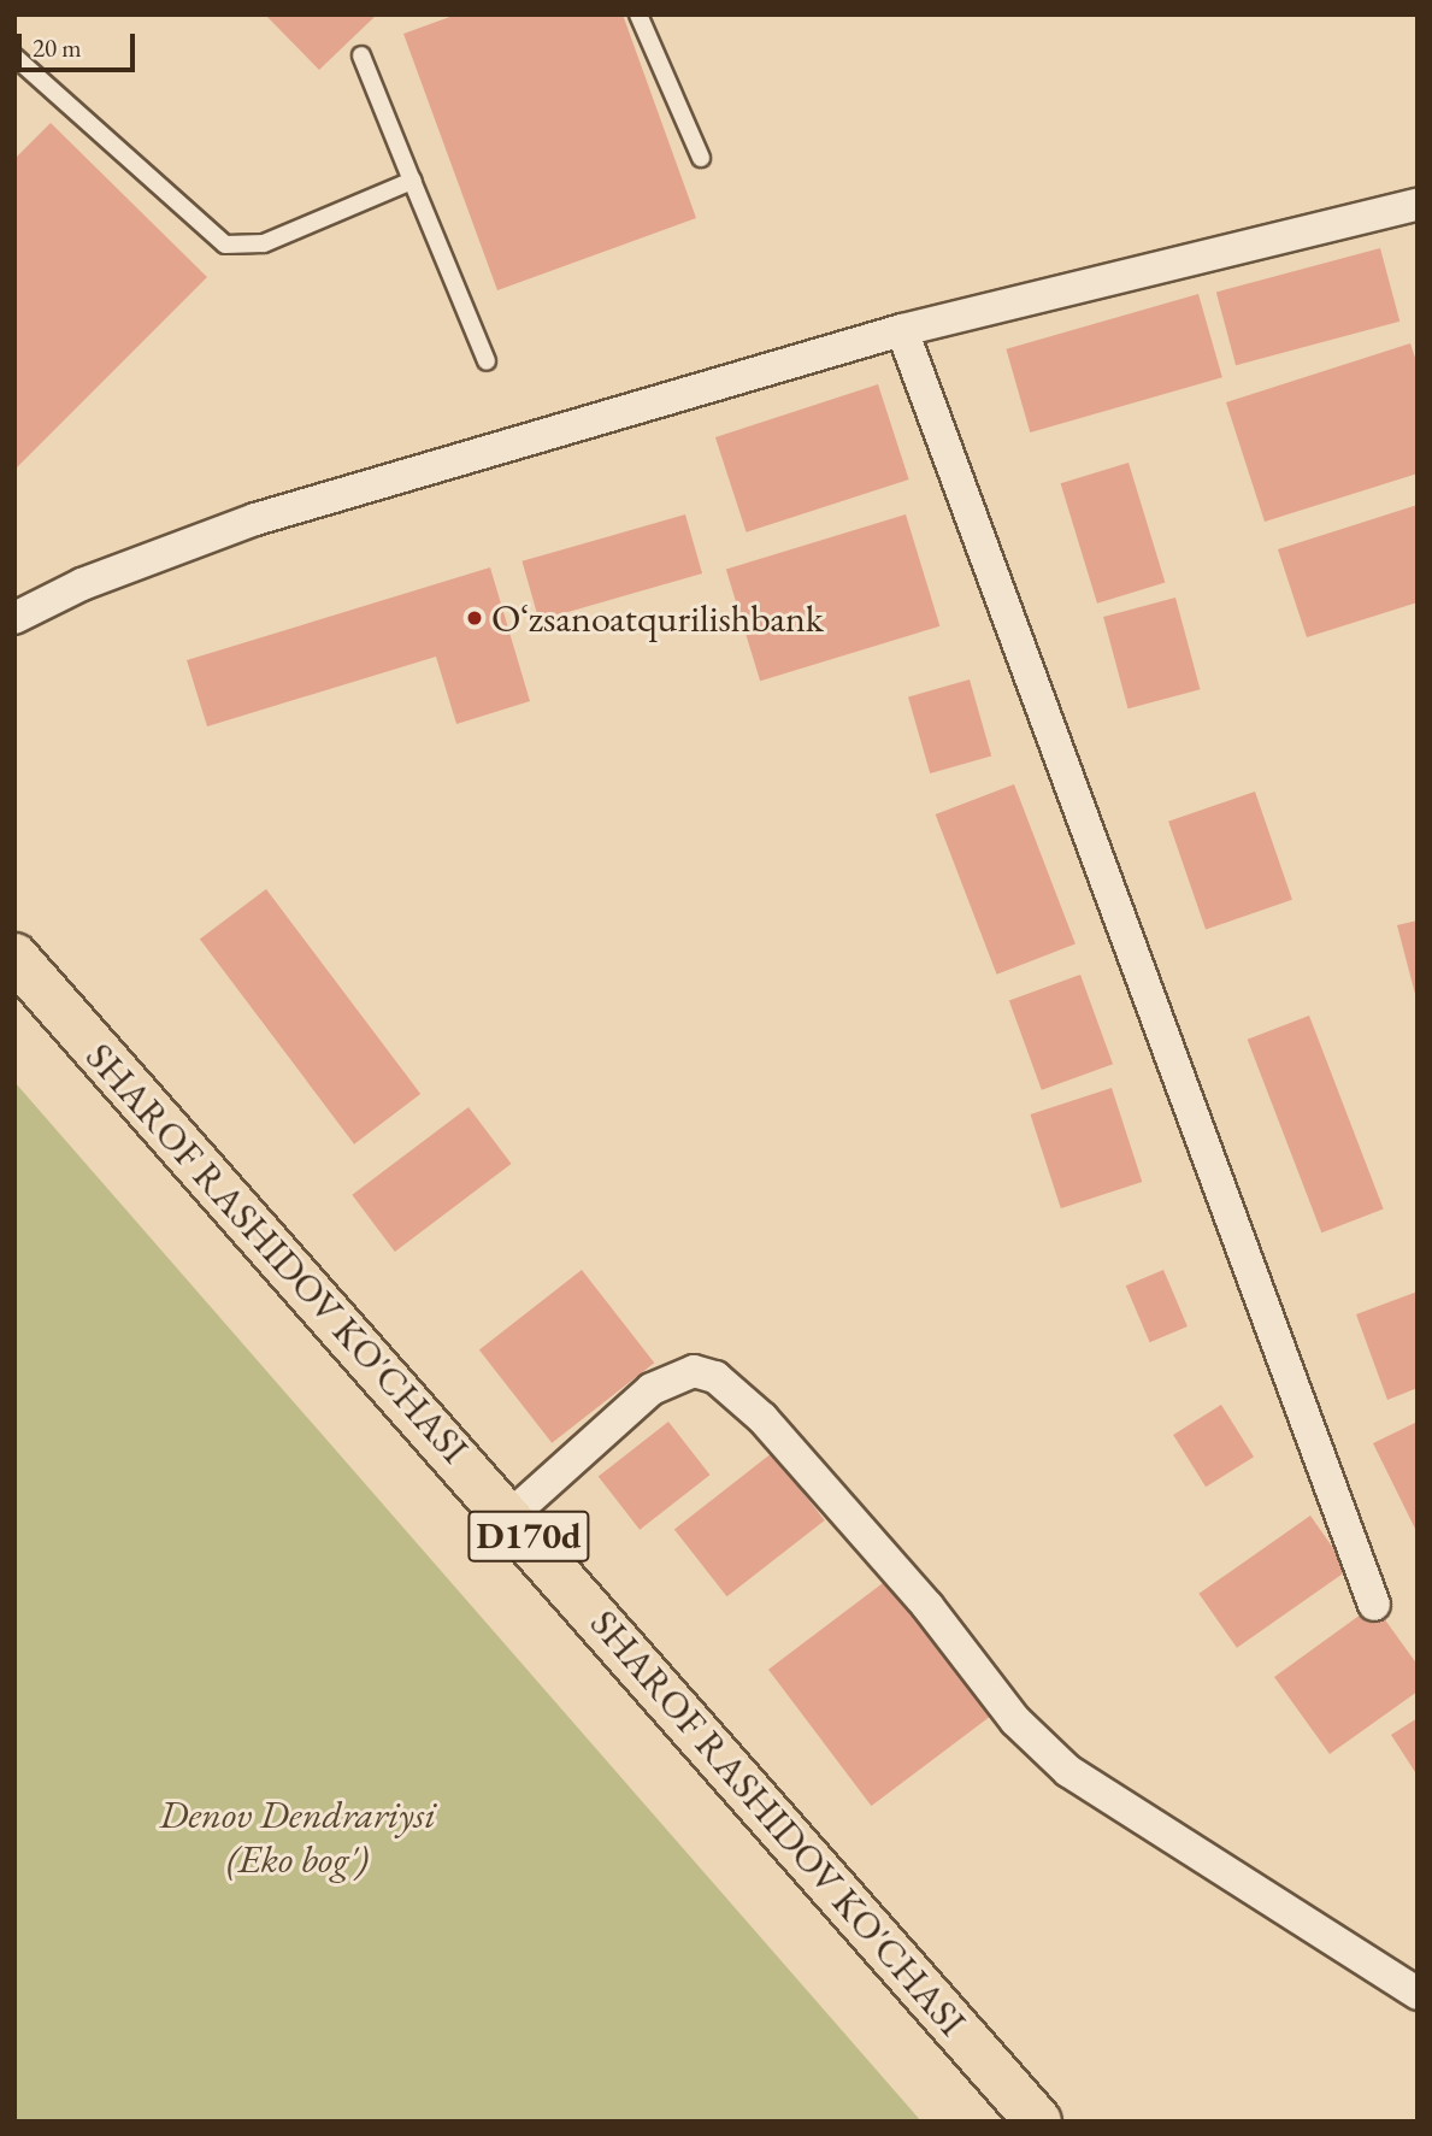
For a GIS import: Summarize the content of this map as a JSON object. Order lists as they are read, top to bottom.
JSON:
{
  "streets": {
    "main road": ["SHAROF RASHIDOV KO'CHASI", "D170d"]
  },
  "parks": ["Denov Dendrariysi (Eko bog')"],
  "places": ["Oʻzsanoatqurilishbank"],
  "scale_bar": "20 m"
}
